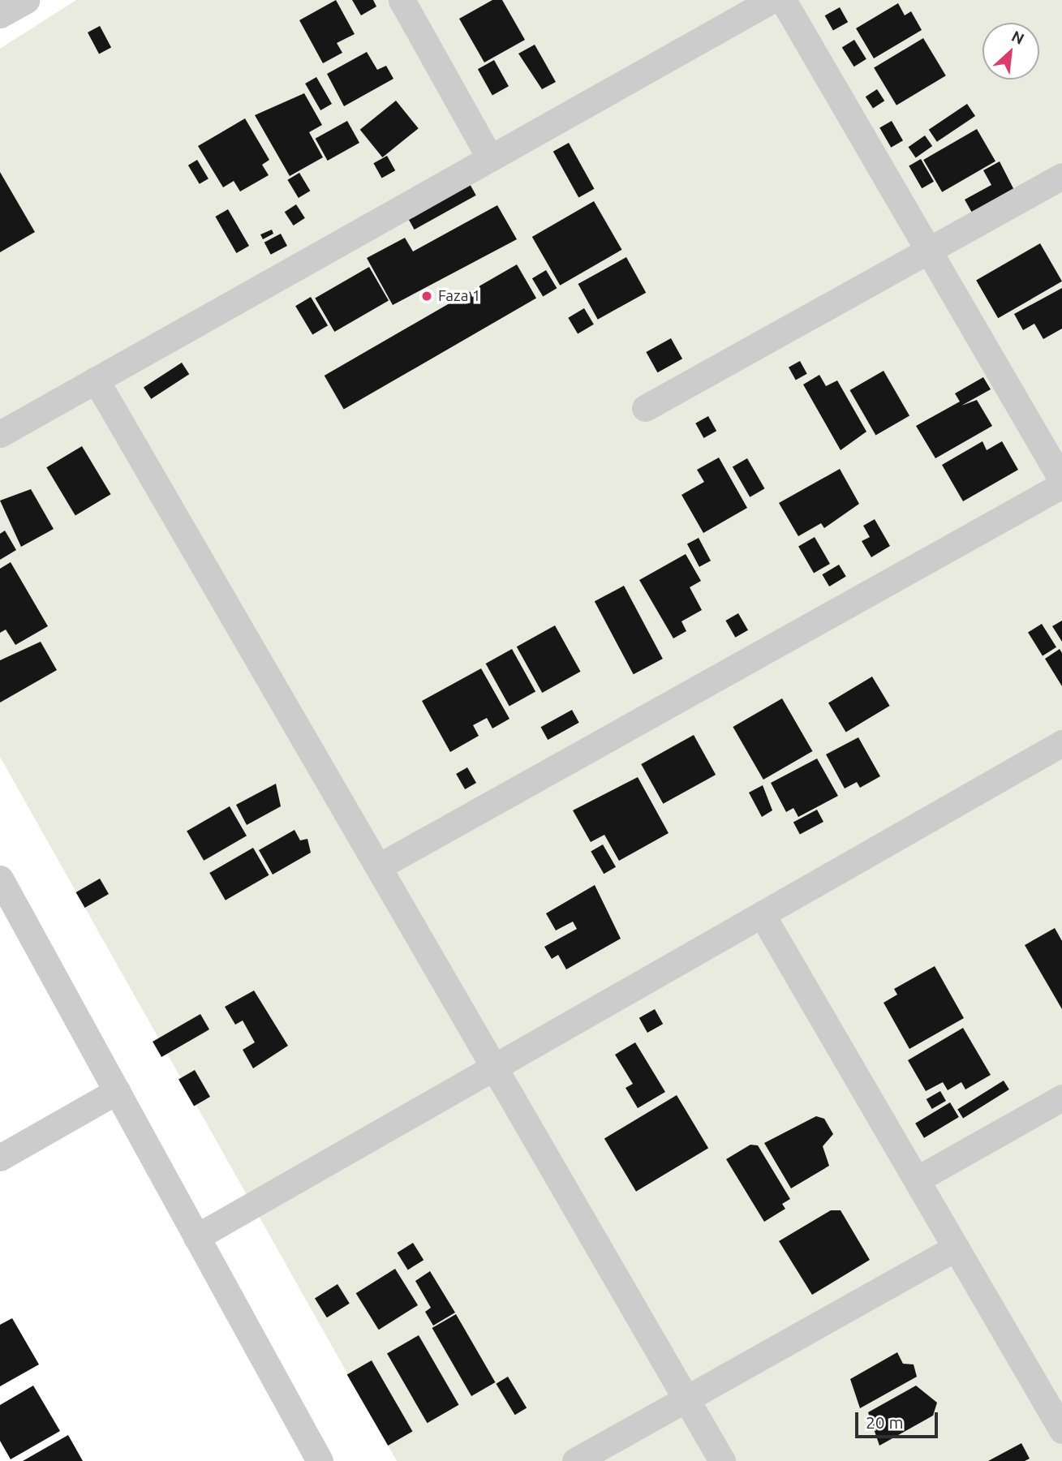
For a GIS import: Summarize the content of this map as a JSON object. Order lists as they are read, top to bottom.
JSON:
{
  "places": ["Faza 1"],
  "scale_bar": "20 m",
  "north": "top right"
}
